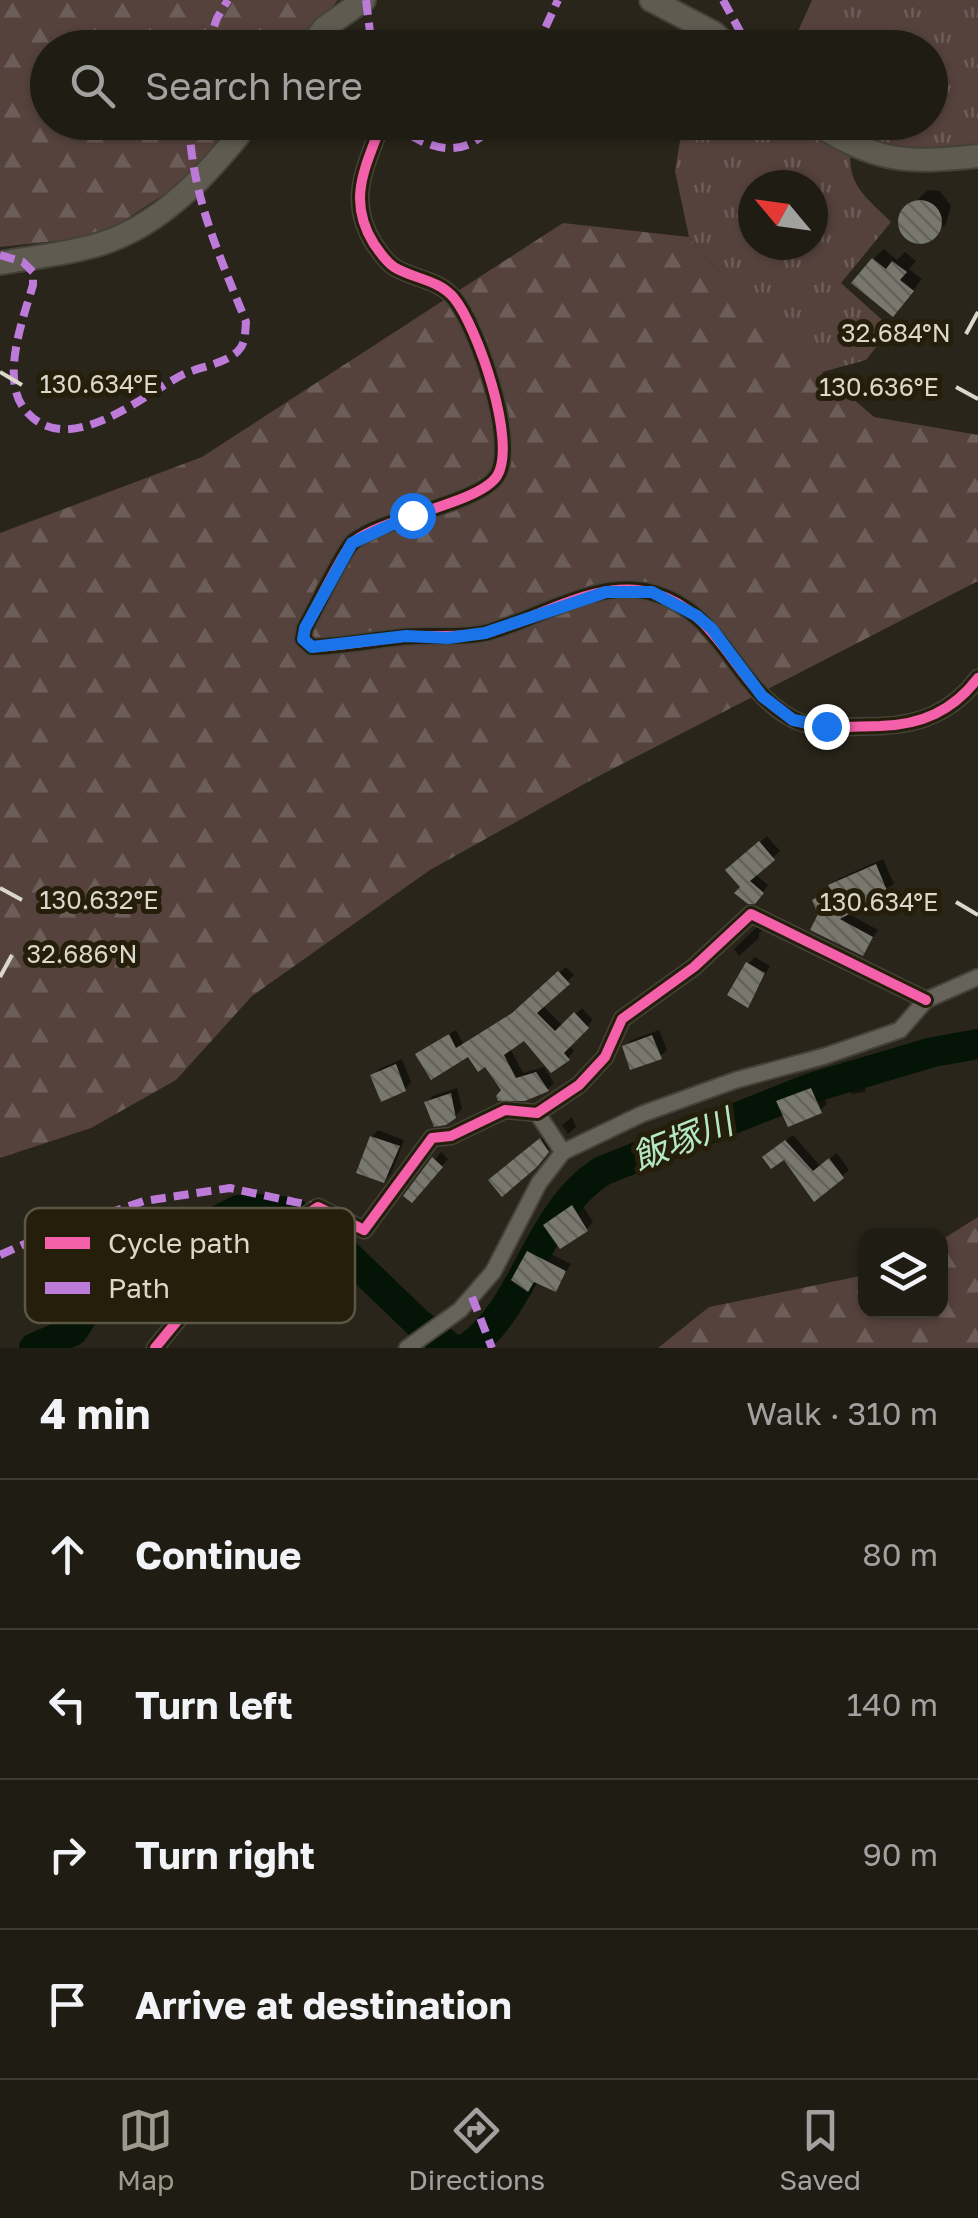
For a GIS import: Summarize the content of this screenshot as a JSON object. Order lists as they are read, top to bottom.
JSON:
{
  "water": ["飯塚川"],
  "legend": ["Cycle path", "Path"],
  "north": "top left",
  "page": {
    "search": "Search here",
    "heading": ["4 min", "Walk · 310 m"],
    "list": [
      ["Continue", "80 m"],
      ["Turn left", "140 m"],
      ["Turn right", "90 m"],
      "Arrive at destination"
    ],
    "nav": ["Map", "Directions", "Saved"]
  },
  "coordinates": [
    "32.684°N",
    "130.634°E",
    "130.636°E",
    "130.632°E",
    "32.686°N"
  ]
}
